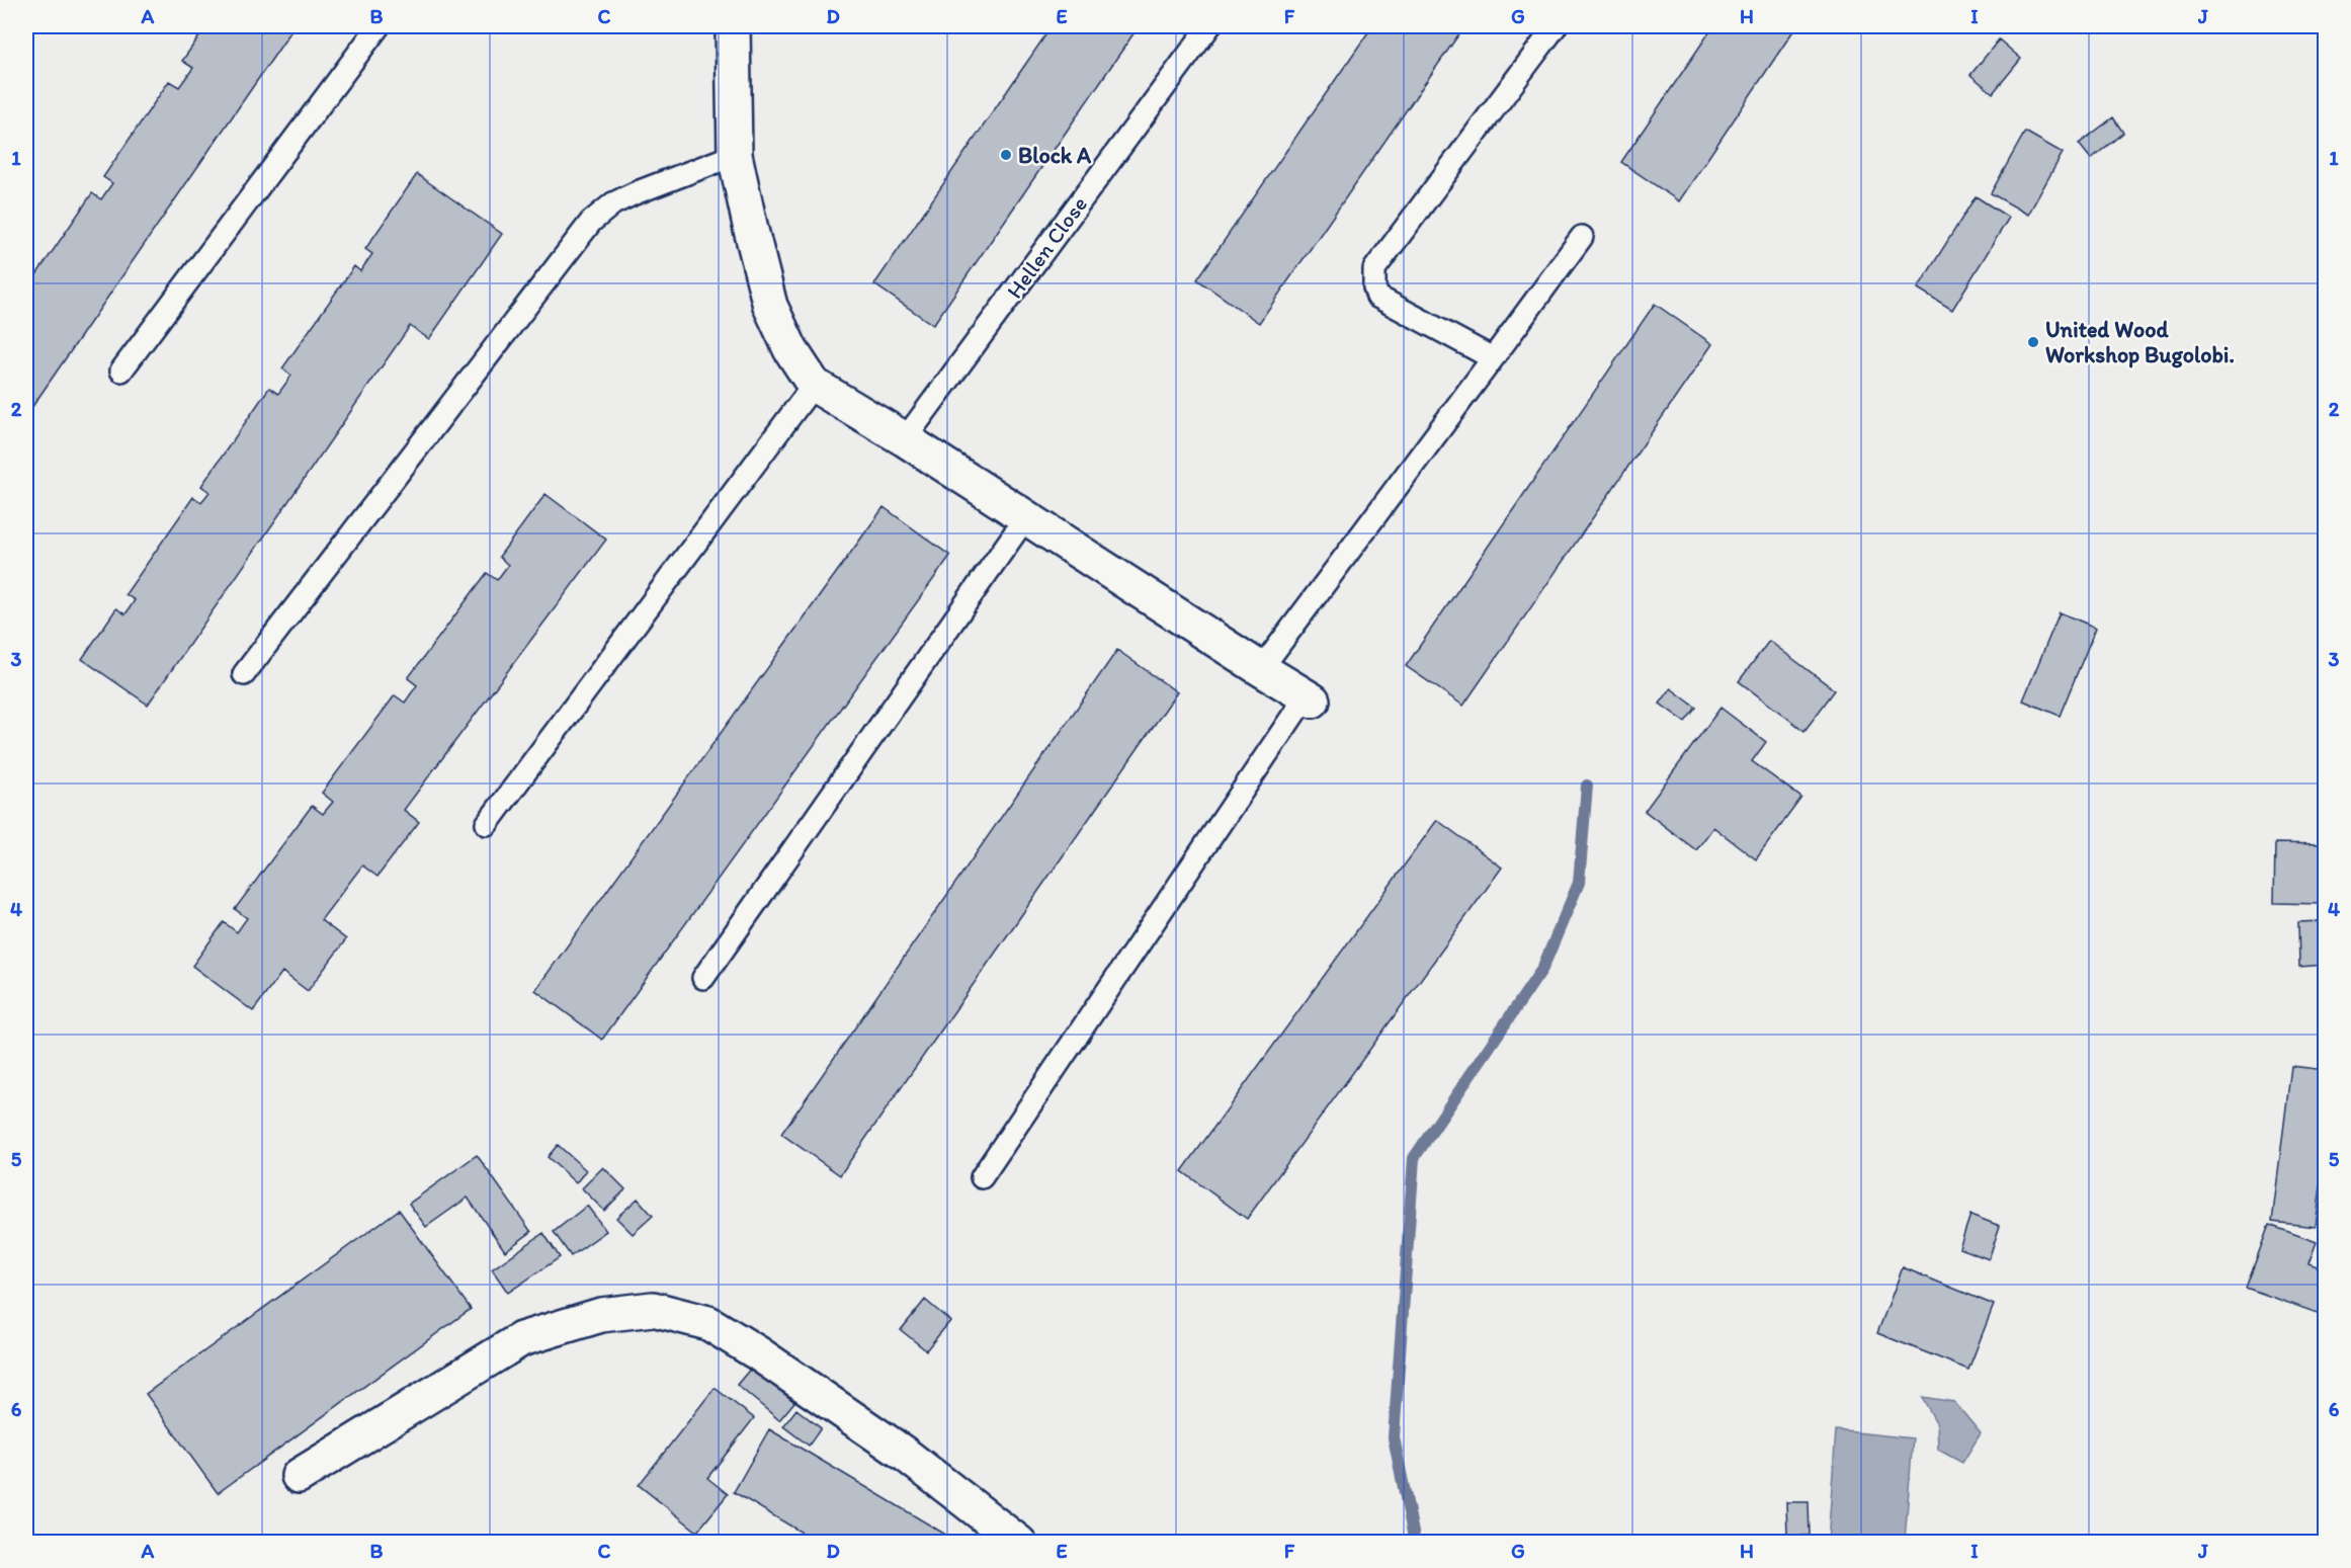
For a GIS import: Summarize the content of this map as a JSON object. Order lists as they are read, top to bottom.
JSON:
{
  "streets": {
    "lane": ["Hellen Close"]
  },
  "places": ["Block A", "United Wood Workshop Bugolobi."],
  "grid": {
    "columns": [
      "A",
      "B",
      "C",
      "D",
      "E",
      "F",
      "G",
      "H",
      "I",
      "J"
    ],
    "rows": [
      "1",
      "2",
      "3",
      "4",
      "5",
      "6"
    ]
  }
}
